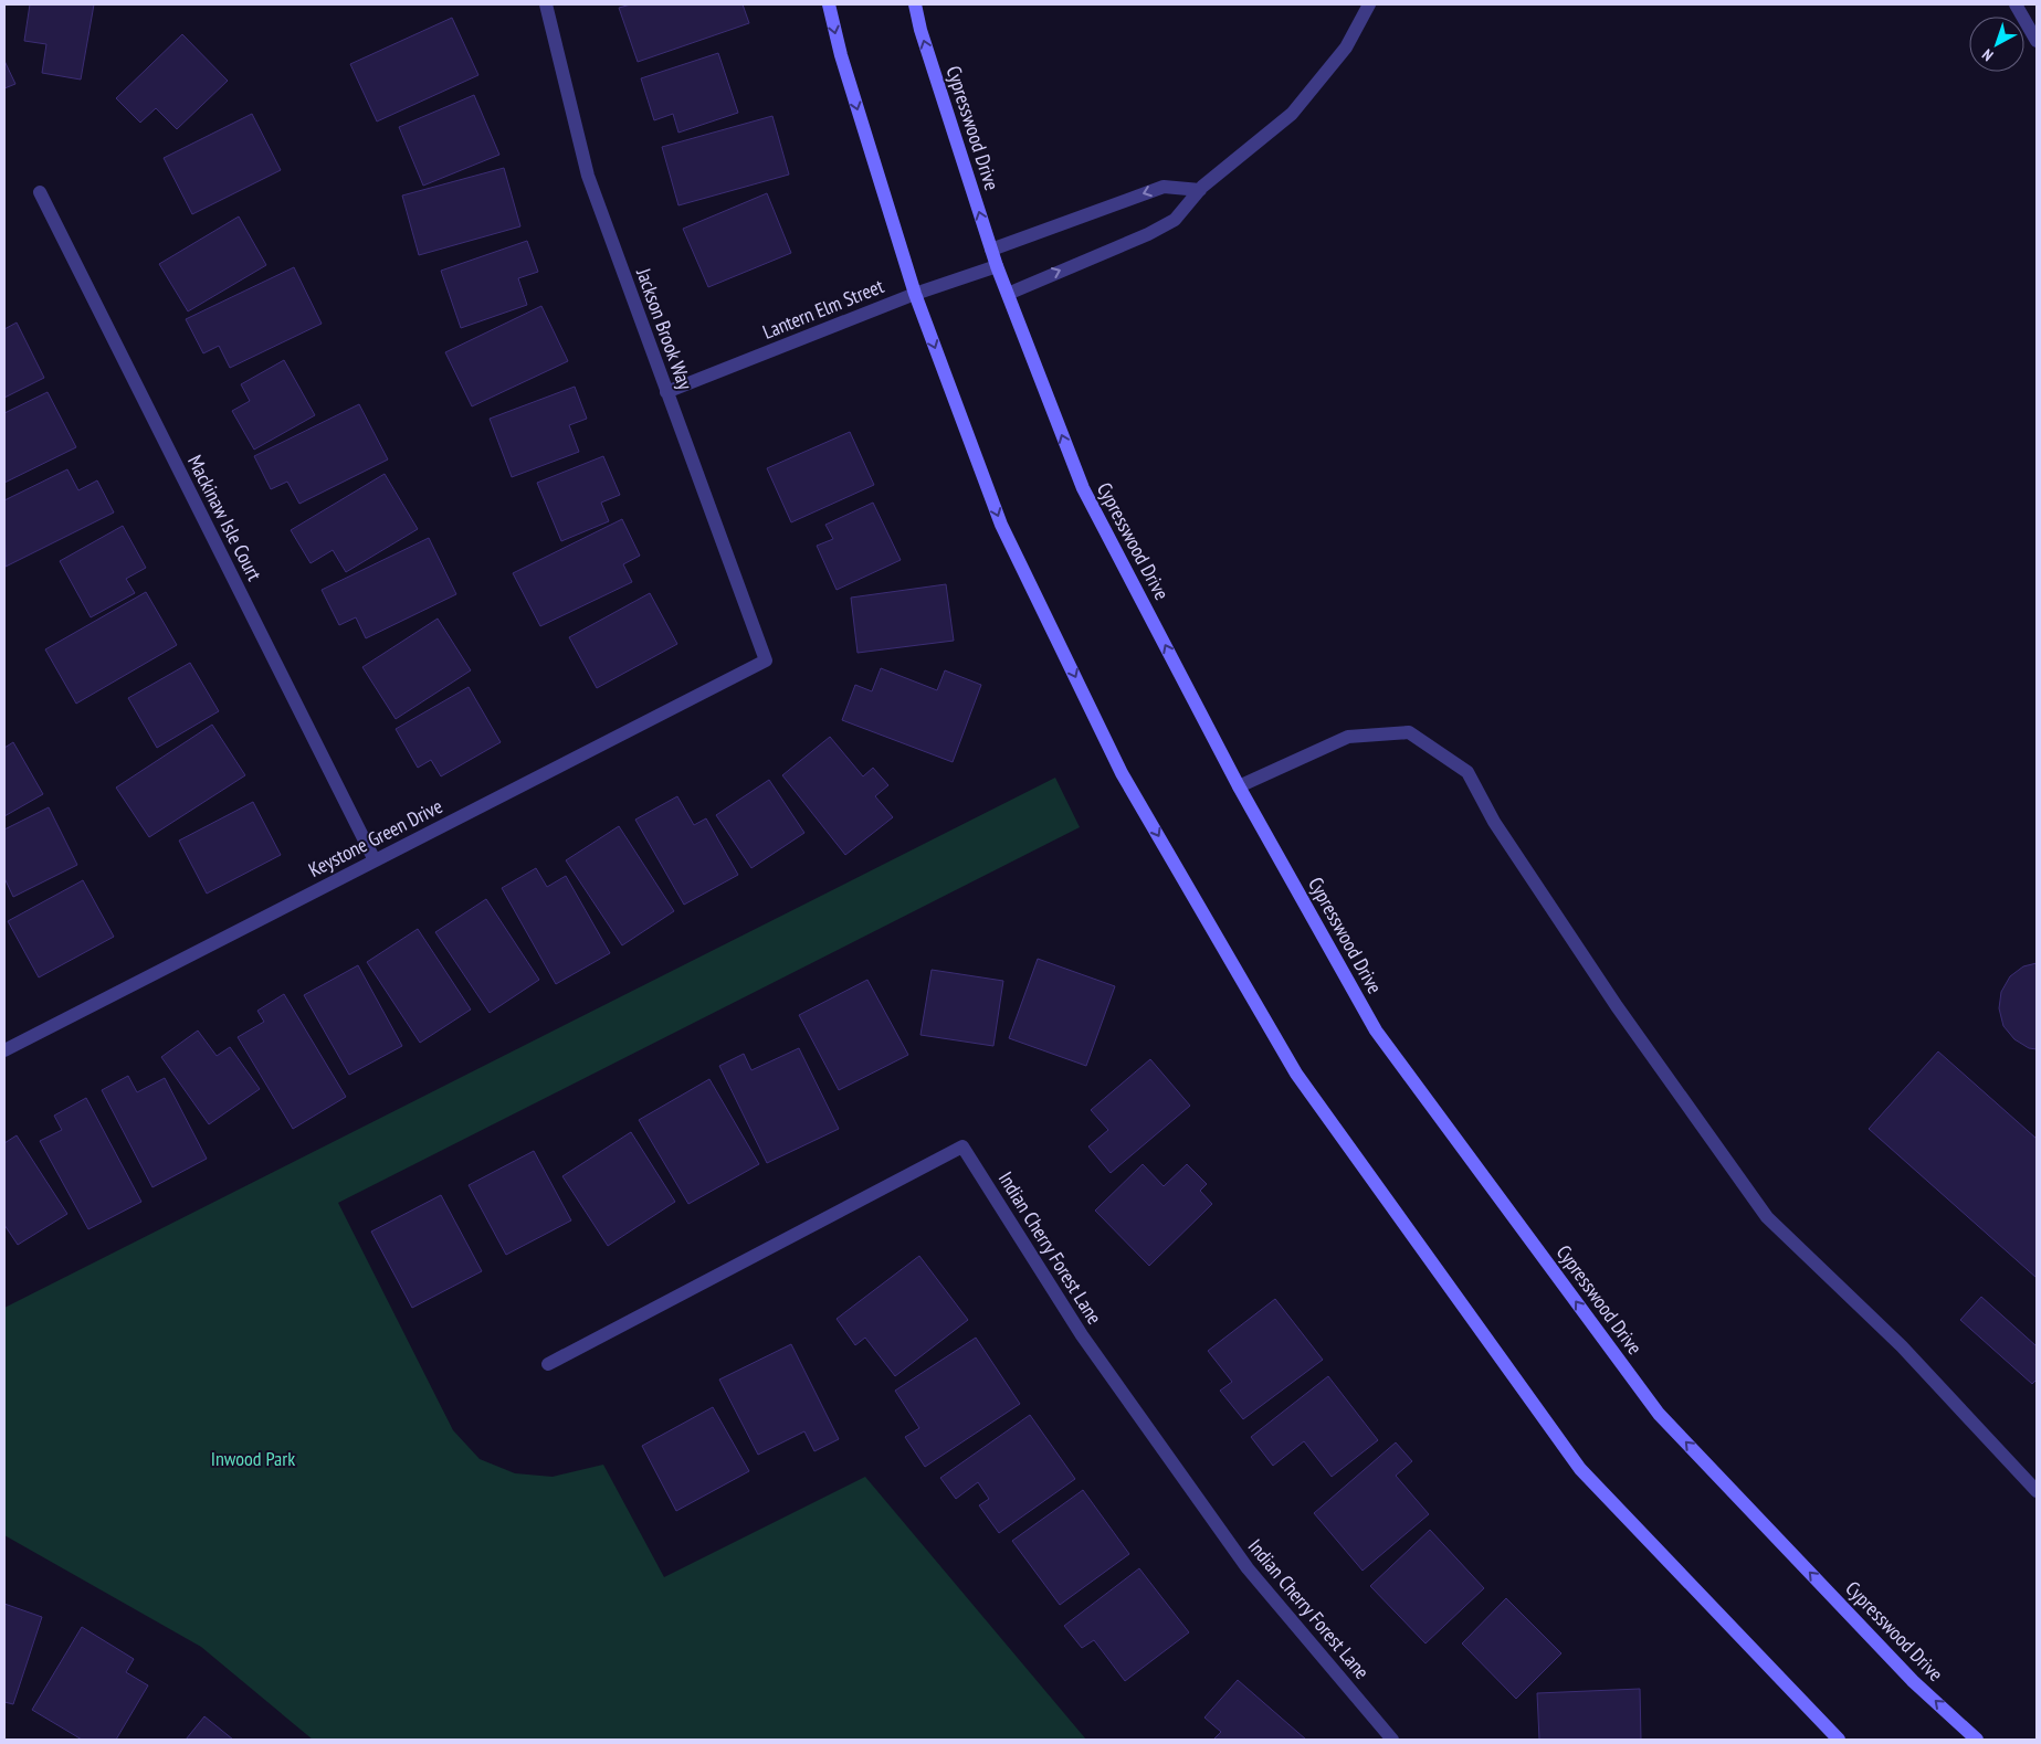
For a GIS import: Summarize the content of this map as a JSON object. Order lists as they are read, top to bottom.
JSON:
{
  "streets": {
    "main road": ["Cypresswood Drive"],
    "street": [
      "Lantern Elm Street",
      "Jackson Brook Way",
      "Mackinaw Isle Court",
      "Keystone Green Drive",
      "Indian Cherry Forest Lane"
    ]
  },
  "crossings": [
    ["Cypresswood Drive", "Lantern Elm Street"],
    ["Lantern Elm Street", "Jackson Brook Way"],
    ["Jackson Brook Way", "Keystone Green Drive"],
    ["Mackinaw Isle Court", "Keystone Green Drive"]
  ],
  "parks": ["Inwood Park"],
  "north": "bottom left"
}
